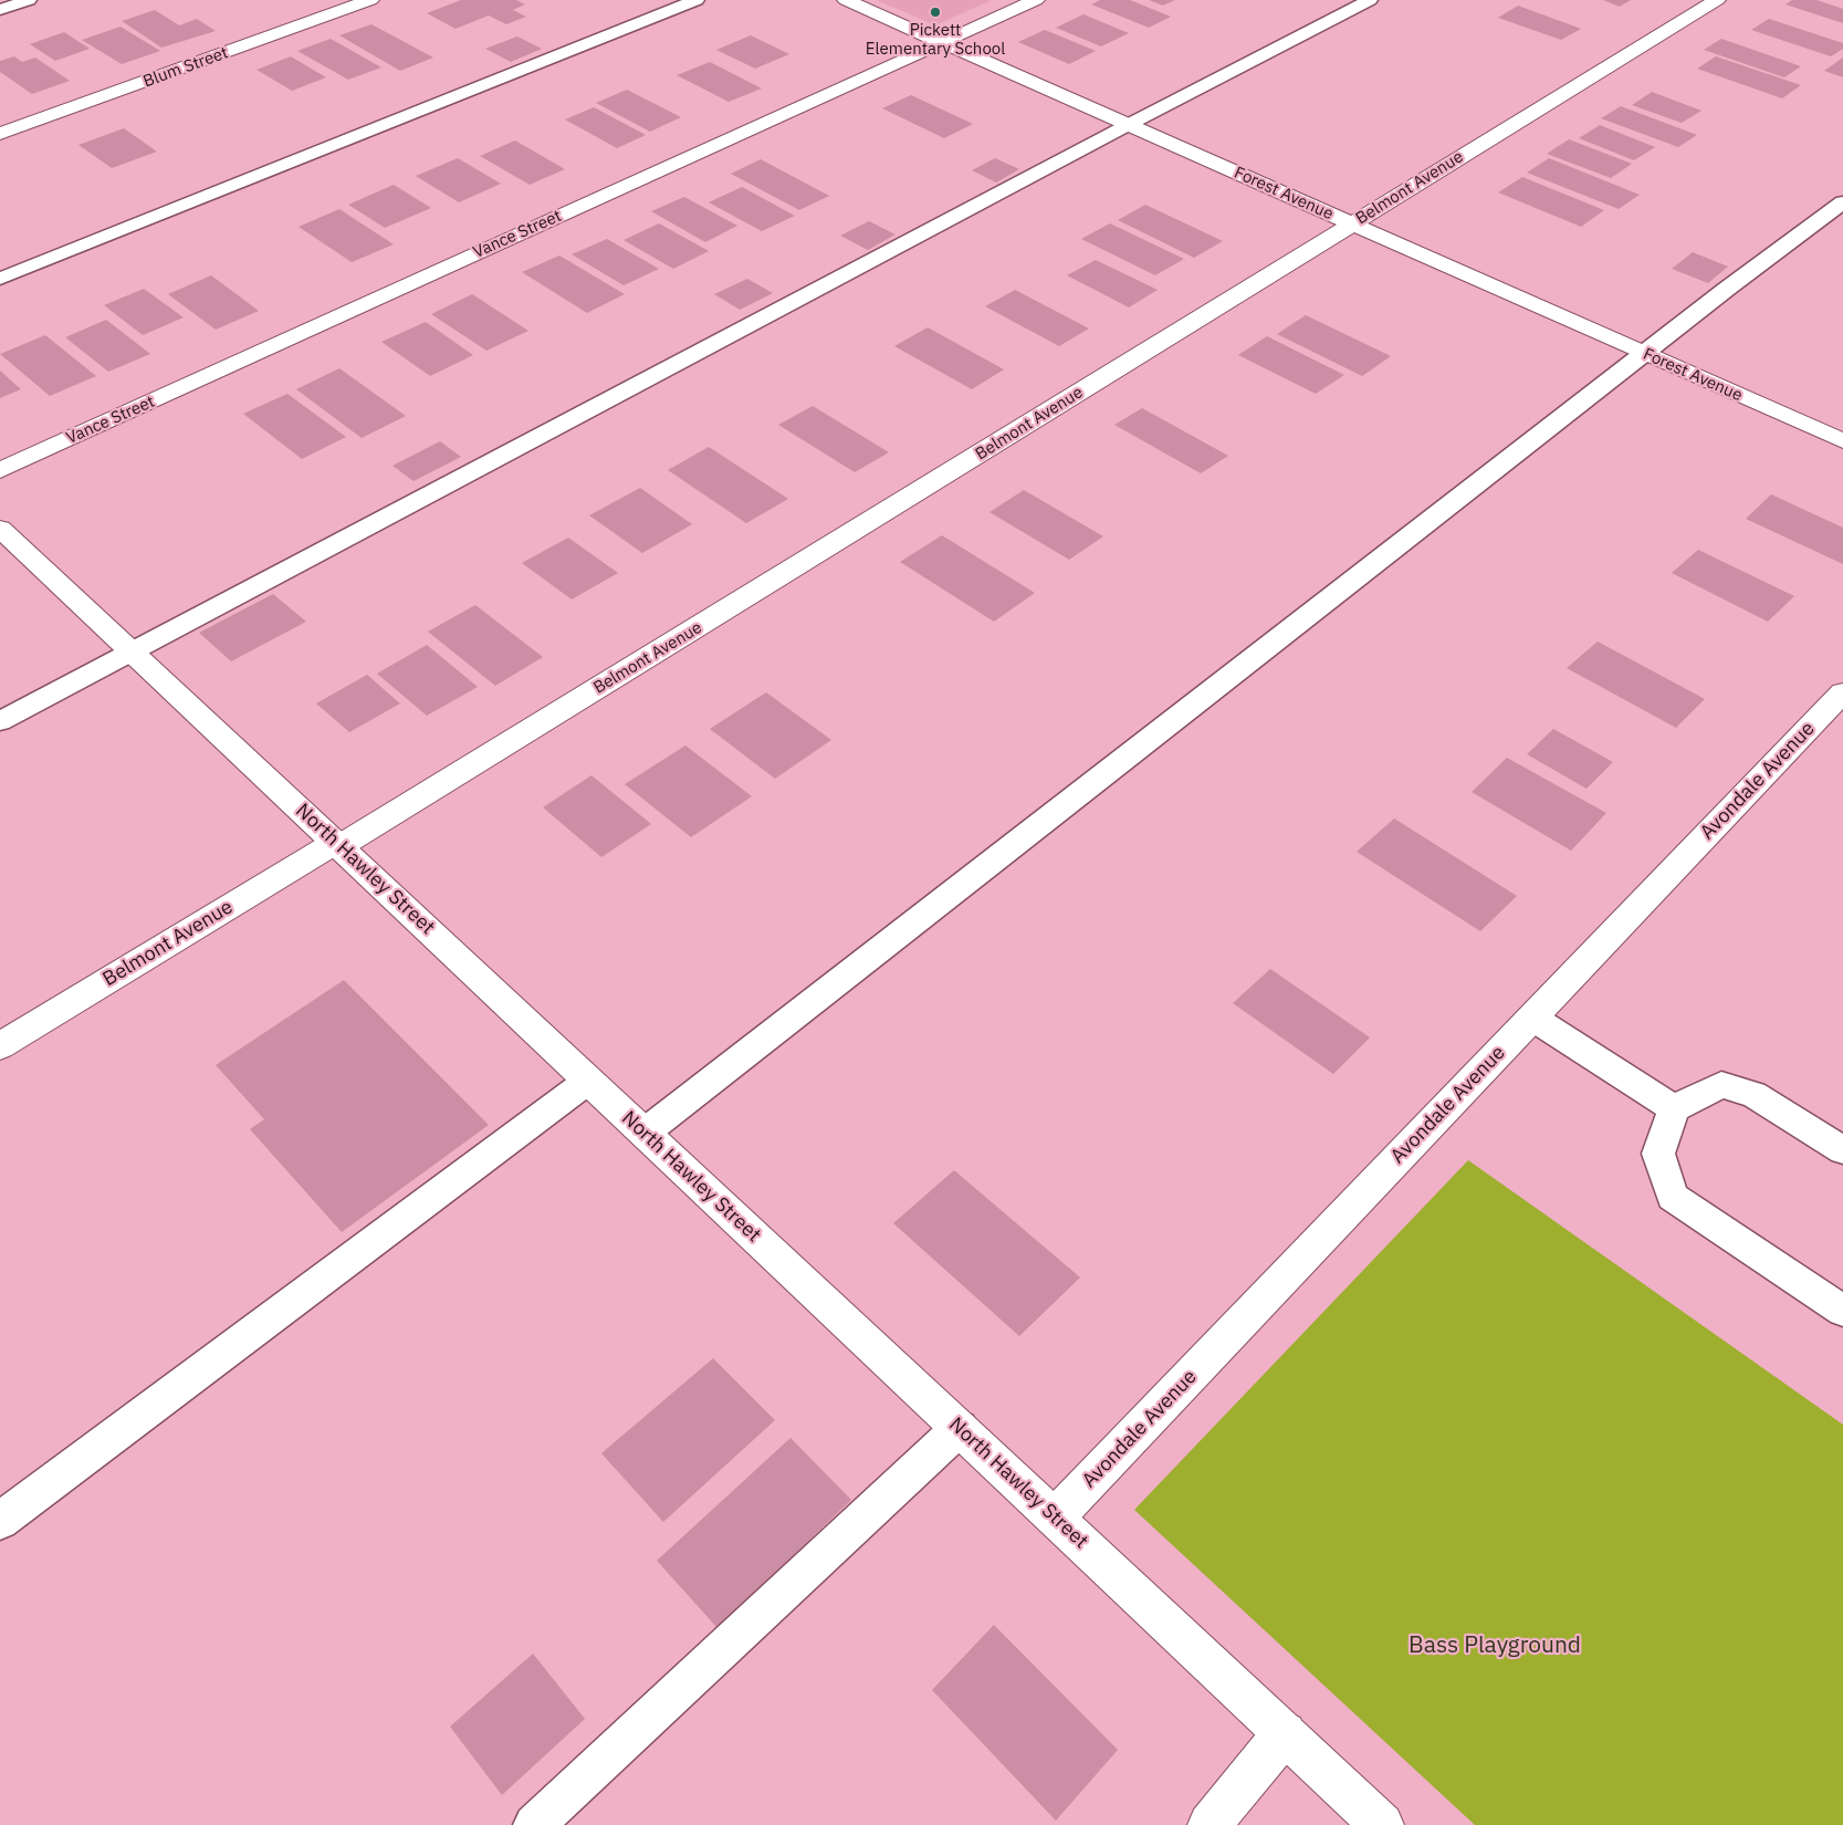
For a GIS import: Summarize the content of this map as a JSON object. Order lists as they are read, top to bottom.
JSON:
{
  "streets": {
    "street": [
      "Blum Street",
      "Belmont Avenue",
      "Forest Avenue",
      "Vance Street",
      "Avondale Avenue",
      "North Hawley Street"
    ]
  },
  "crossings": [
    ["Belmont Avenue", "Forest Avenue"],
    ["Belmont Avenue", "North Hawley Street"],
    ["Forest Avenue", "Vance Street"],
    ["Avondale Avenue", "North Hawley Street"]
  ],
  "parks": ["Bass Playground"],
  "places": ["Pickett Elementary School"]
}
